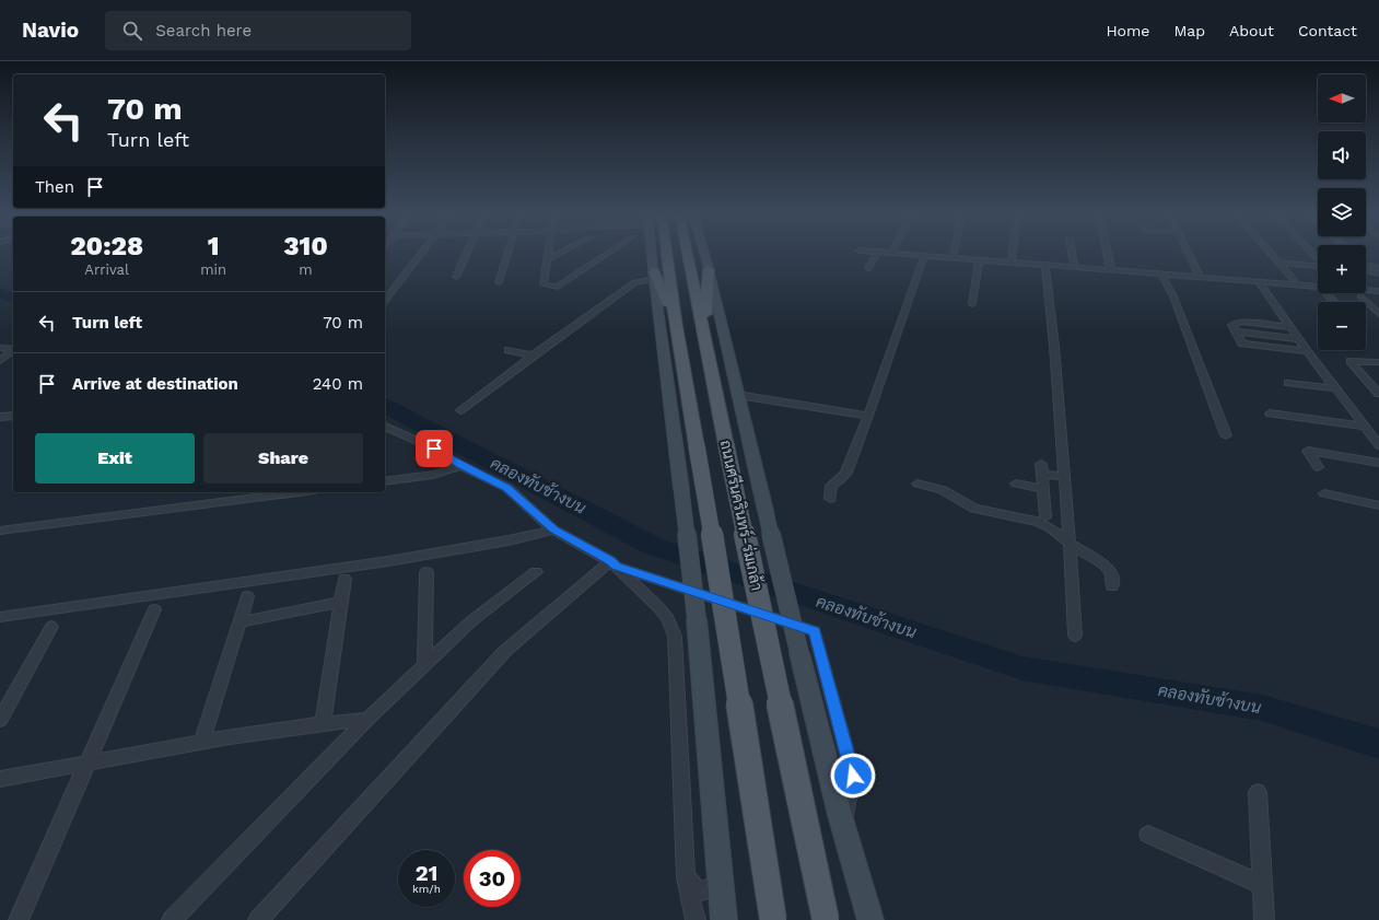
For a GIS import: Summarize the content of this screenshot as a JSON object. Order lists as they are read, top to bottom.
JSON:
{
  "streets": {
    "main road": ["ถนนศรีนครินทร์-ร่มเกล้า"]
  },
  "water": ["คลองทับช้างบน"],
  "north": "left",
  "page": {
    "header": "Navio",
    "search": "Search here",
    "nav": [
      "Home",
      "Map",
      "About",
      "Contact"
    ],
    "map_buttons": ["+", "−"],
    "turn": ["70 m", "Turn left"],
    "then": "Then",
    "eta": [
      "20:28",
      "Arrival",
      "1",
      "min",
      "310",
      "m"
    ],
    "list": [
      {
        "name": "Turn left",
        "value": "70 m"
      },
      {
        "name": "Arrive at destination",
        "value": "240 m"
      }
    ],
    "buttons": ["Exit", "Share"],
    "speed": "21 km/h",
    "limit": "30"
  }
}
